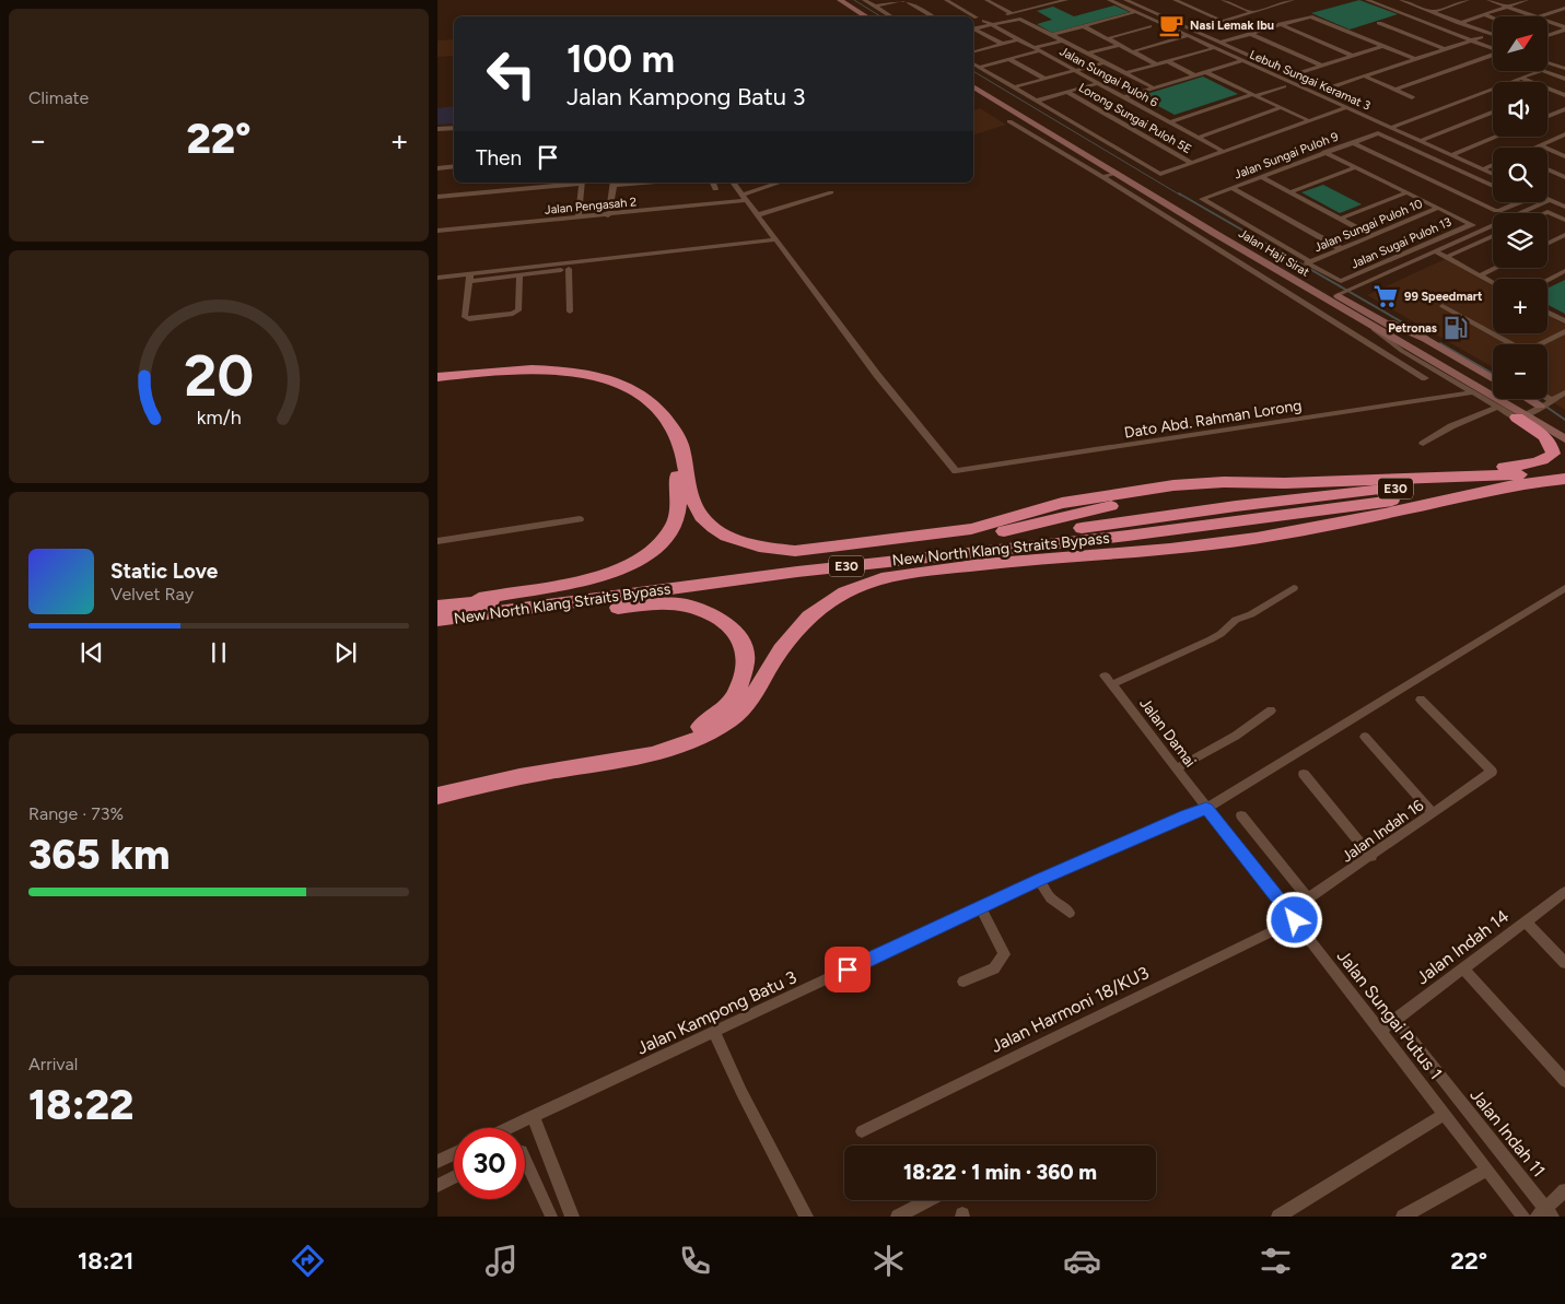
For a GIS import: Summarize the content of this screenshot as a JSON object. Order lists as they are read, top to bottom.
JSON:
{
  "streets": {
    "highway": ["E30", "New North Klang Straits Bypass"],
    "main road": ["Jalan Haji Sirat"],
    "street": [
      "Jalan Sungai Puloh 6",
      "Lebuh Sungai Keramat 3",
      "Lorong Sungai Puloh 5E",
      "Jalan Sungai Puloh 9",
      "Jalan Pengasah 2",
      "Jalan Sungai Puloh 10",
      "Jalan Sugai Puloh 13",
      "Dato Abd. Rahman Lorong",
      "Jalan Damai",
      "Jalan Indah 16",
      "Jalan Indah 14",
      "Jalan Harmoni 18/KU3",
      "Jalan Kampong Batu 3",
      "Jalan Sungai Putus 1",
      "Jalan Indah 11"
    ]
  },
  "crossings": [
    ["Jalan Sungai Puloh 9", "Jalan Sungai Puloh 10"],
    ["Jalan Damai", "Jalan Kampong Batu 3"],
    ["Jalan Damai", "Jalan Sungai Putus 1"],
    ["Jalan Indah 16", "Jalan Harmoni 18/KU3"],
    ["Jalan Indah 16", "Jalan Sungai Putus 1"],
    ["Jalan Indah 14", "Jalan Sungai Putus 1"],
    ["Jalan Indah 14", "Jalan Indah 11"],
    ["Jalan Harmoni 18/KU3", "Jalan Sungai Putus 1"],
    ["Jalan Kampong Batu 3", "Jalan Sungai Putus 1"]
  ],
  "places": {
    "cafe": ["Nasi Lemak Ibu"],
    "supermarket": ["99 Speedmart"],
    "fuel station": ["Petronas"]
  },
  "north": "top right",
  "page": {
    "tile": [
      "Climate",
      ["Range · 73%", "365 km"],
      ["Arrival", "18:22"]
    ],
    "map_buttons": ["+", "−"],
    "turn": ["100 m", "Jalan Kampong Batu 3"],
    "heat": ["−", "22°", "+"],
    "then": "Then",
    "song": ["Static Love", "Velvet Ray"],
    "limit": "30",
    "trip": "18:22 · 1 min · 360 m",
    "tabs": ["18:21", "22°"],
    "gauge": ["20", "km/h"]
  }
}
